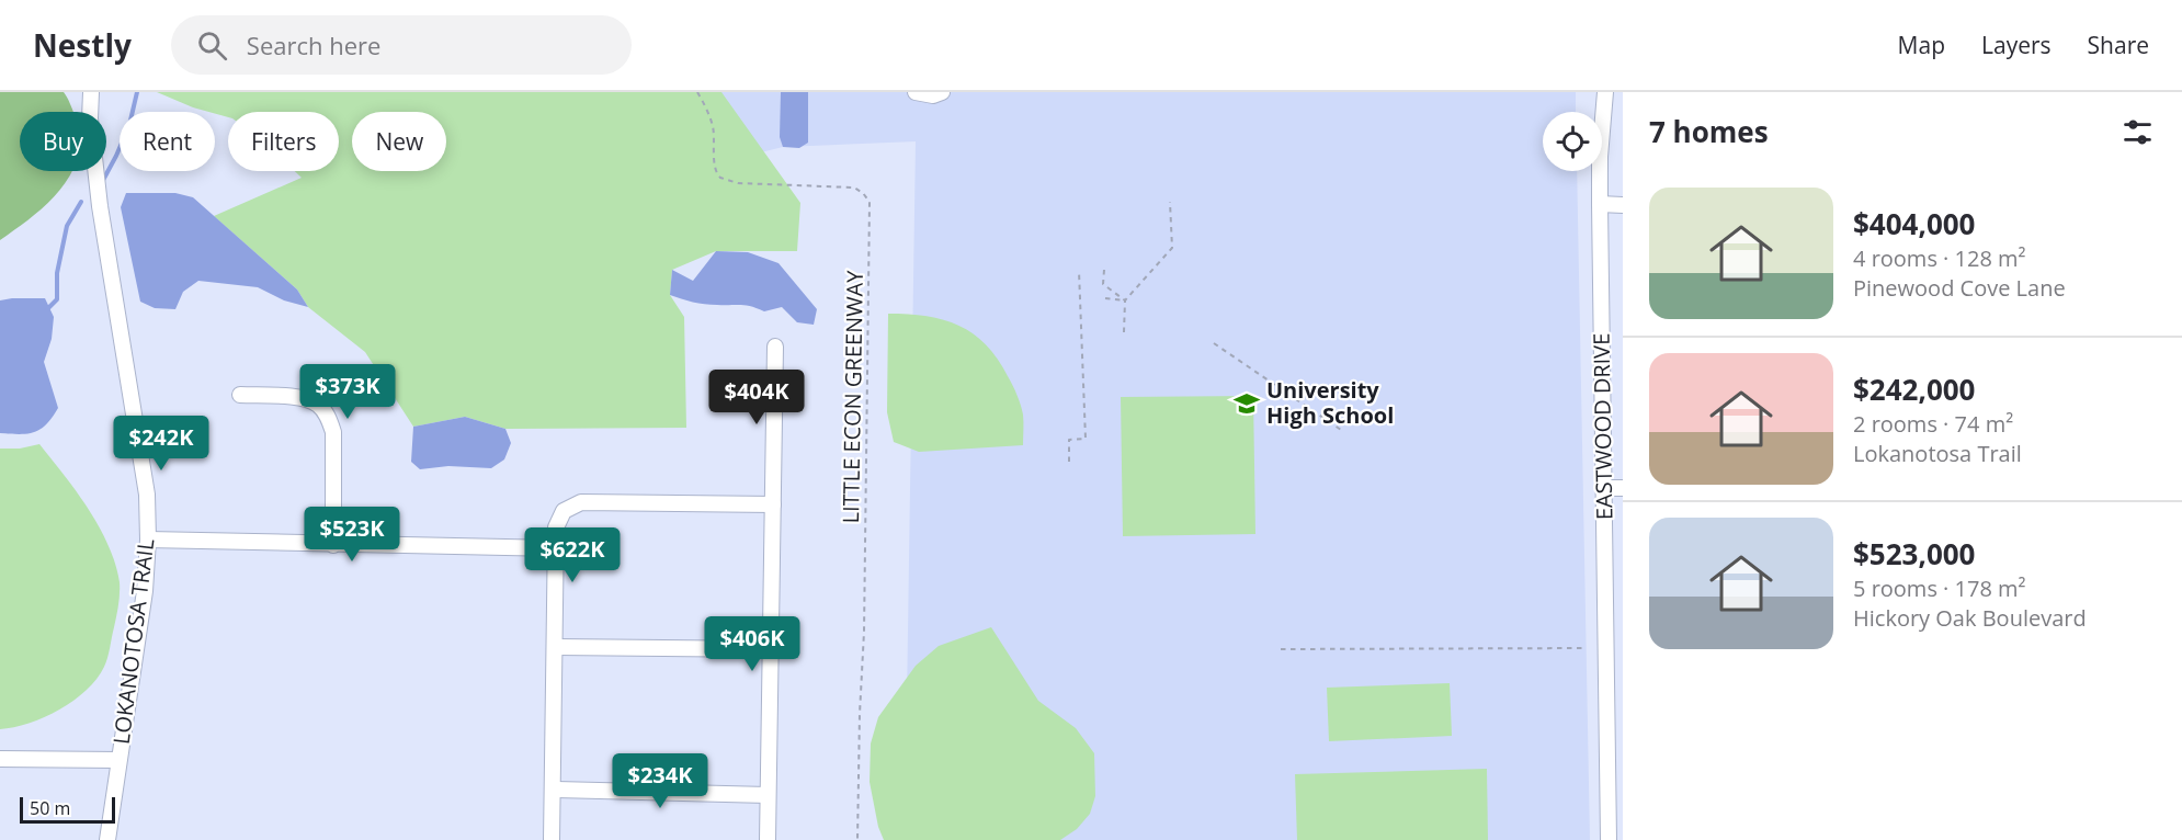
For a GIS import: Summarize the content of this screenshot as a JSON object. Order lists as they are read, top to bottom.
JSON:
{
  "streets": {
    "street": ["EASTWOOD DRIVE", "LOKANOTOSA TRAIL"],
    "path": ["LITTLE ECON GREENWAY"]
  },
  "places": {
    "school or university": ["University High School"]
  },
  "scale_bar": "50 m",
  "page": {
    "header": "Nestly",
    "search": "Search here",
    "nav": ["Map", "Layers", "Share"],
    "heading": "7 homes",
    "chip": [
      "Buy",
      "Rent",
      "Filters",
      "New"
    ],
    "list": [
      {
        "name": "$404,000",
        "note": "4 rooms · 128 m² · Pinewood Cove Lane"
      },
      {
        "name": "$242,000",
        "note": "2 rooms · 74 m² · Lokanotosa Trail"
      },
      {
        "name": "$523,000",
        "note": "5 rooms · 178 m² · Hickory Oak Boulevard"
      }
    ],
    "price": [
      "$373K",
      "$404K",
      "$242K",
      "$523K",
      "$622K",
      "$406K",
      "$234K"
    ],
    "scale": "50 m"
  }
}
